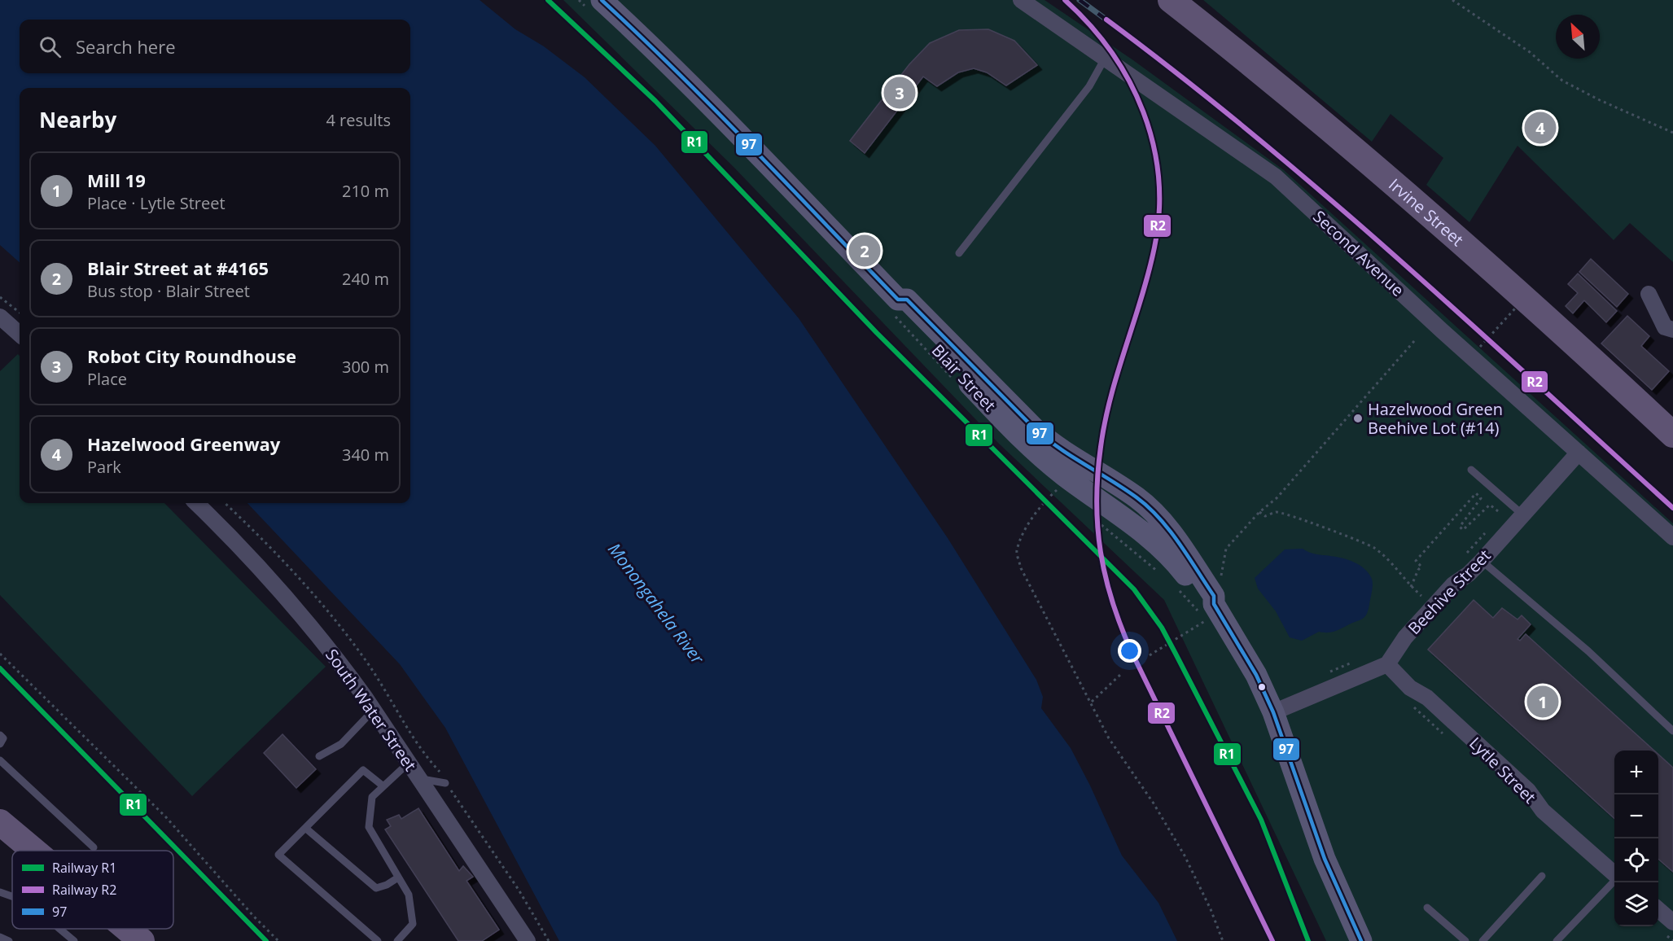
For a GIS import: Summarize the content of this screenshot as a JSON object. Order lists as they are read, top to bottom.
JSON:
{
  "streets": {
    "main road": ["Irvine Street"],
    "street": [
      "Second Avenue",
      "Blair Street",
      "Beehive Street",
      "South Water Street",
      "Lytle Street"
    ]
  },
  "crossings": [
    ["Second Avenue", "Beehive Street"],
    ["Beehive Street", "Lytle Street"]
  ],
  "water": ["Monongahela River"],
  "places": ["Hazelwood Green Beehive Lot (#14)"],
  "lines": ["rail line R1", "rail line R2", "transit line 97"],
  "legend": ["Railway R1", "Railway R2", "97"],
  "north": "top left",
  "page": {
    "search": "Search here",
    "pins": [
      "3",
      "4",
      "2",
      "1"
    ],
    "heading": ["Nearby", "4 results"],
    "list": [
      {
        "mark": "1",
        "name": "Mill 19",
        "note": "Place · Lytle Street",
        "value": "210 m"
      },
      {
        "mark": "2",
        "name": "Blair Street at #4165",
        "note": "Bus stop · Blair Street",
        "value": "240 m"
      },
      {
        "mark": "3",
        "name": "Robot City Roundhouse",
        "note": "Place",
        "value": "300 m"
      },
      {
        "mark": "4",
        "name": "Hazelwood Greenway",
        "note": "Park",
        "value": "340 m"
      }
    ],
    "map_buttons": ["+", "−"]
  }
}
